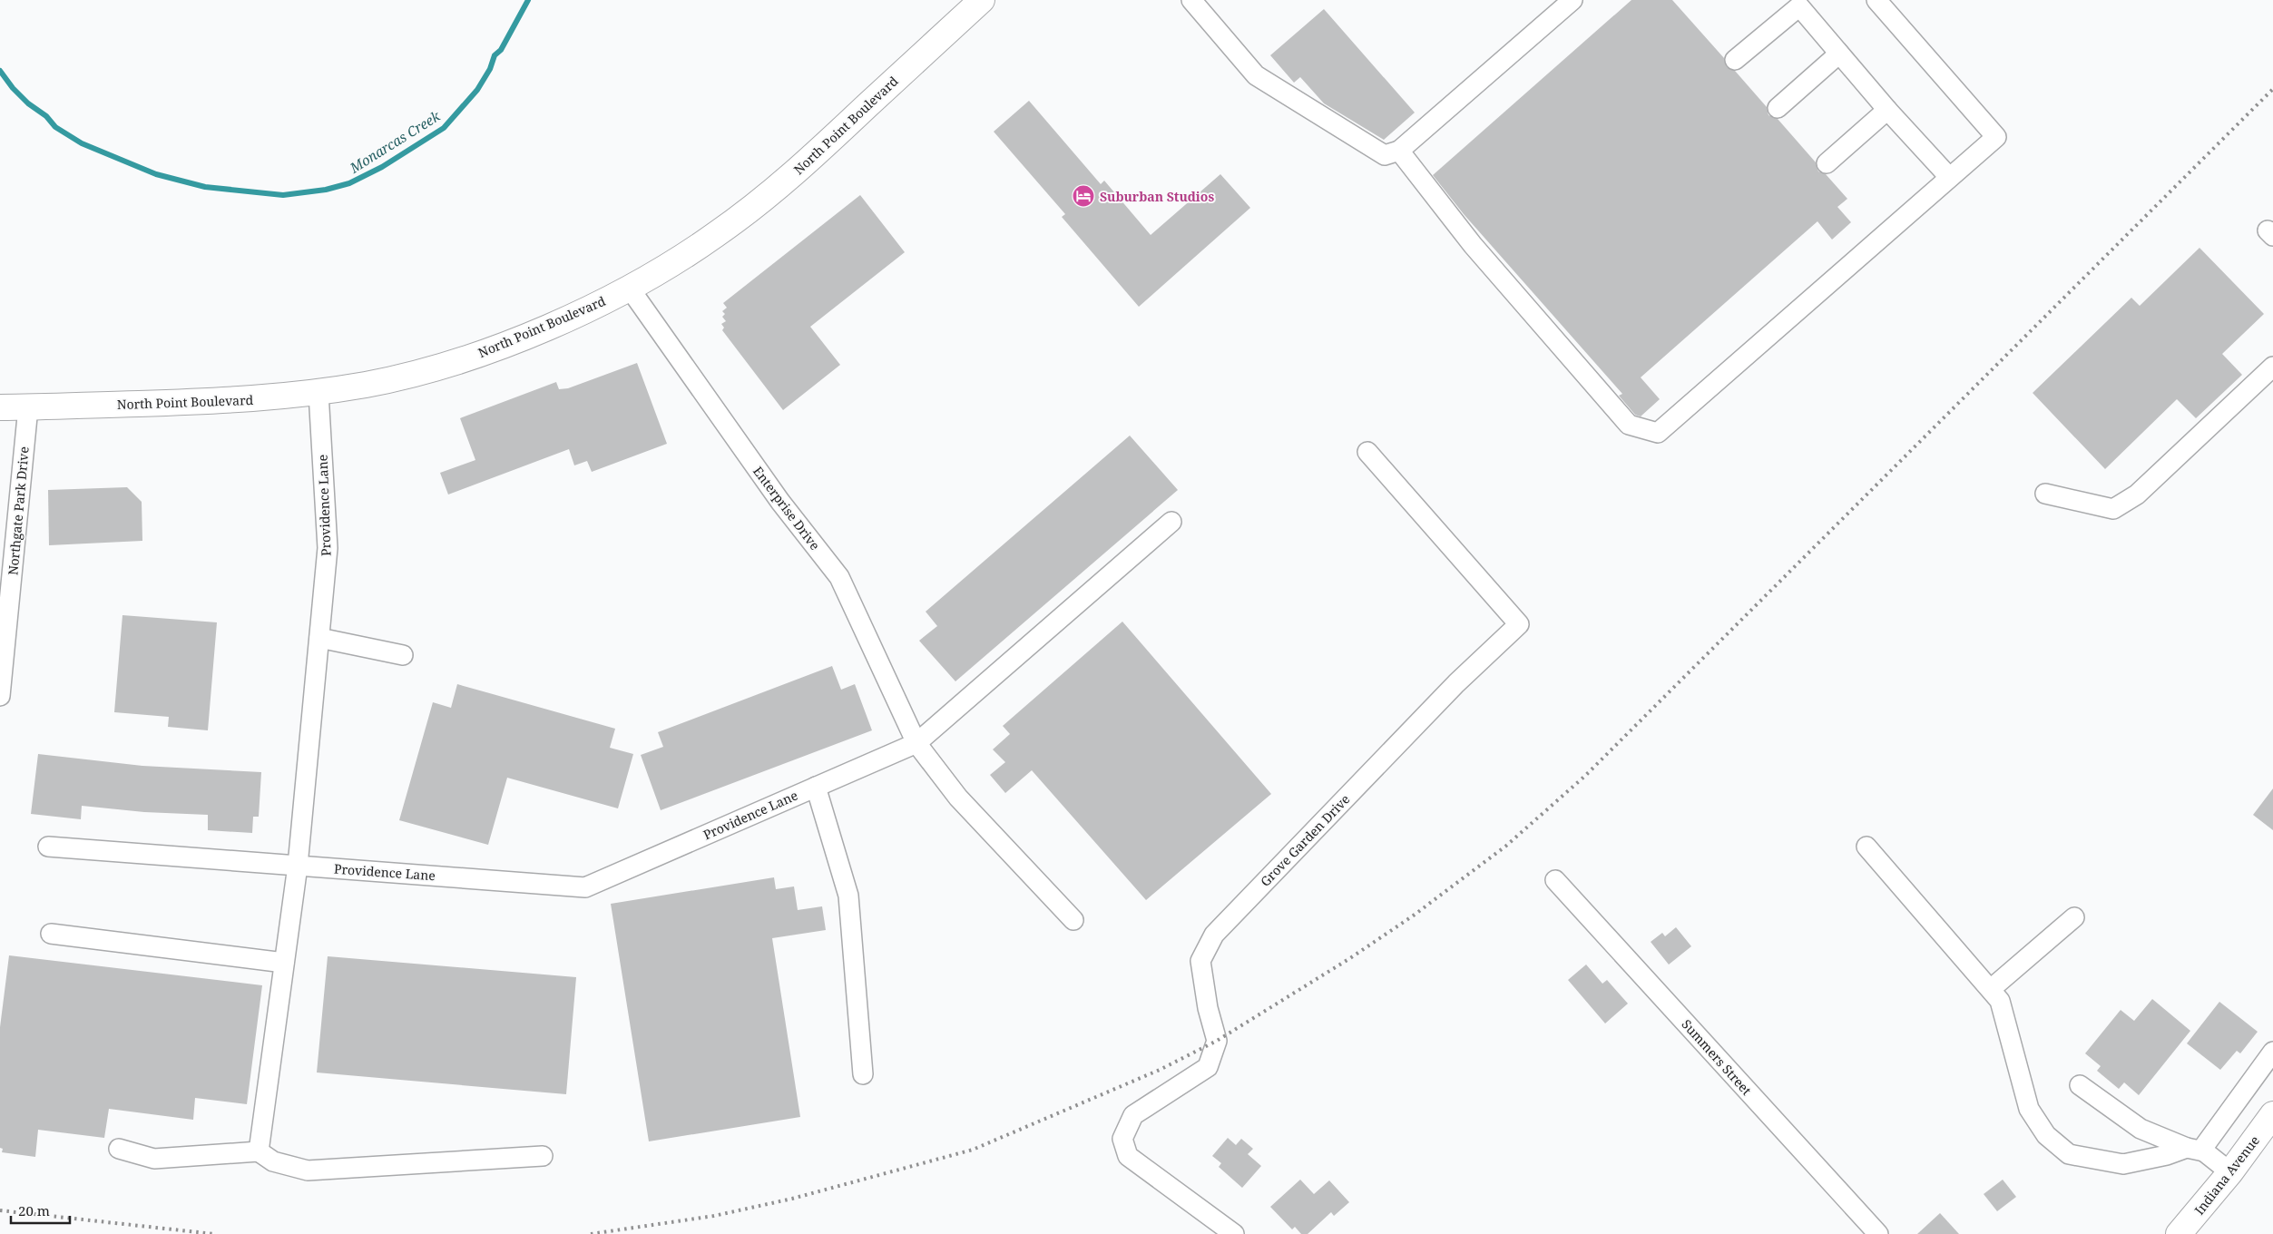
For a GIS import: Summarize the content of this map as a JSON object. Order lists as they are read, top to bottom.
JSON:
{
  "streets": {
    "main road": ["North Point Boulevard", "Indiana Avenue"],
    "street": [
      "Providence Lane",
      "Enterprise Drive",
      "Northgate Park Drive",
      "Grove Garden Drive",
      "Summers Street"
    ]
  },
  "crossings": [
    ["North Point Boulevard", "Providence Lane"],
    ["North Point Boulevard", "Enterprise Drive"],
    ["North Point Boulevard", "Northgate Park Drive"],
    ["Providence Lane", "Enterprise Drive"]
  ],
  "water": ["Monarcas Creek"],
  "places": {
    "hotel": ["Suburban Studios"]
  },
  "scale_bar": "20 m"
}
